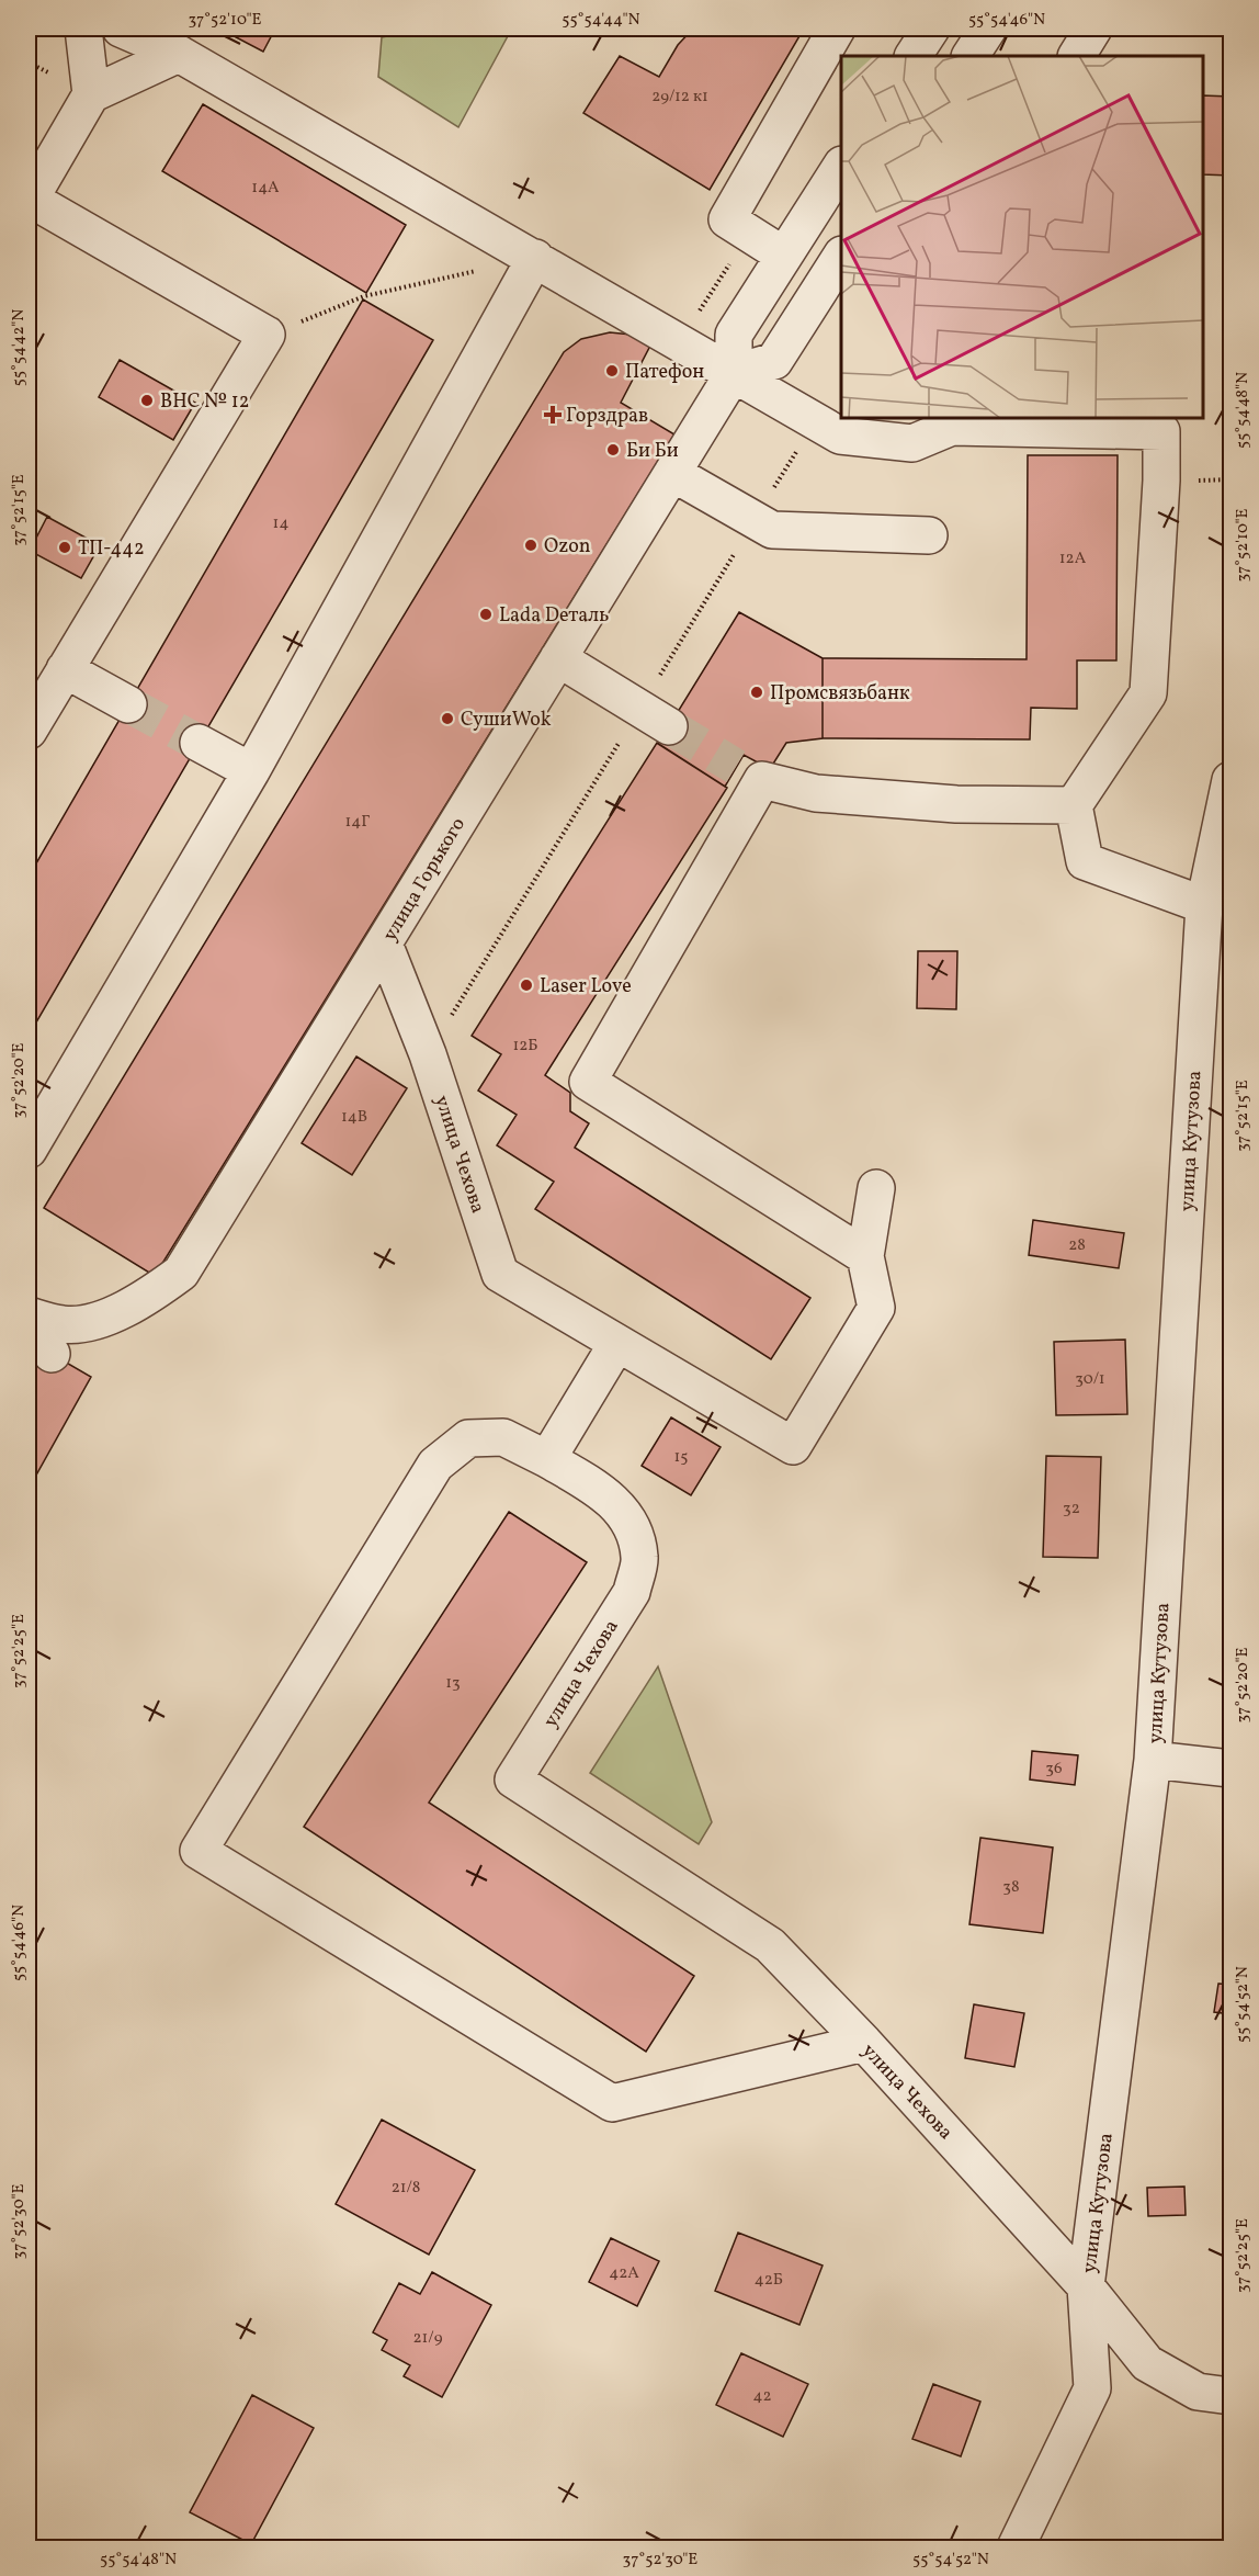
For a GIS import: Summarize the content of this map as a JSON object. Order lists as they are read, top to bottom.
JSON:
{
  "streets": {
    "street": ["улица Горького", "улица Кутузова", "улица Чехова"]
  },
  "crossings": [
    ["улица Горького", "улица Чехова"],
    ["улица Кутузова", "улица Чехова"]
  ],
  "places": {
    "other": [
      "Патефон",
      "ВНС № 12",
      "Би Би",
      "Ozon",
      "ТП-442",
      "Lada Dеталь",
      "Промсвязьбанк",
      "СушиWok",
      "Laser Love"
    ],
    "health": ["Горздрав"]
  },
  "house_numbers": [
    "29/12 к1",
    "14А",
    "14",
    "12А",
    "14Г",
    "12Б",
    "14В",
    "28",
    "30/1",
    "15",
    "32",
    "13",
    "36",
    "38",
    "21/8",
    "42А",
    "42Б",
    "21/9",
    "42"
  ],
  "coordinates": [
    "37°52'10\"E",
    "55°54'44\"N",
    "55°54'46\"N",
    "55°54'42\"N",
    "55°54'48\"N",
    "37°52'15\"E",
    "37°52'20\"E",
    "37°52'25\"E",
    "55°54'52\"N",
    "37°52'30\"E"
  ]
}
